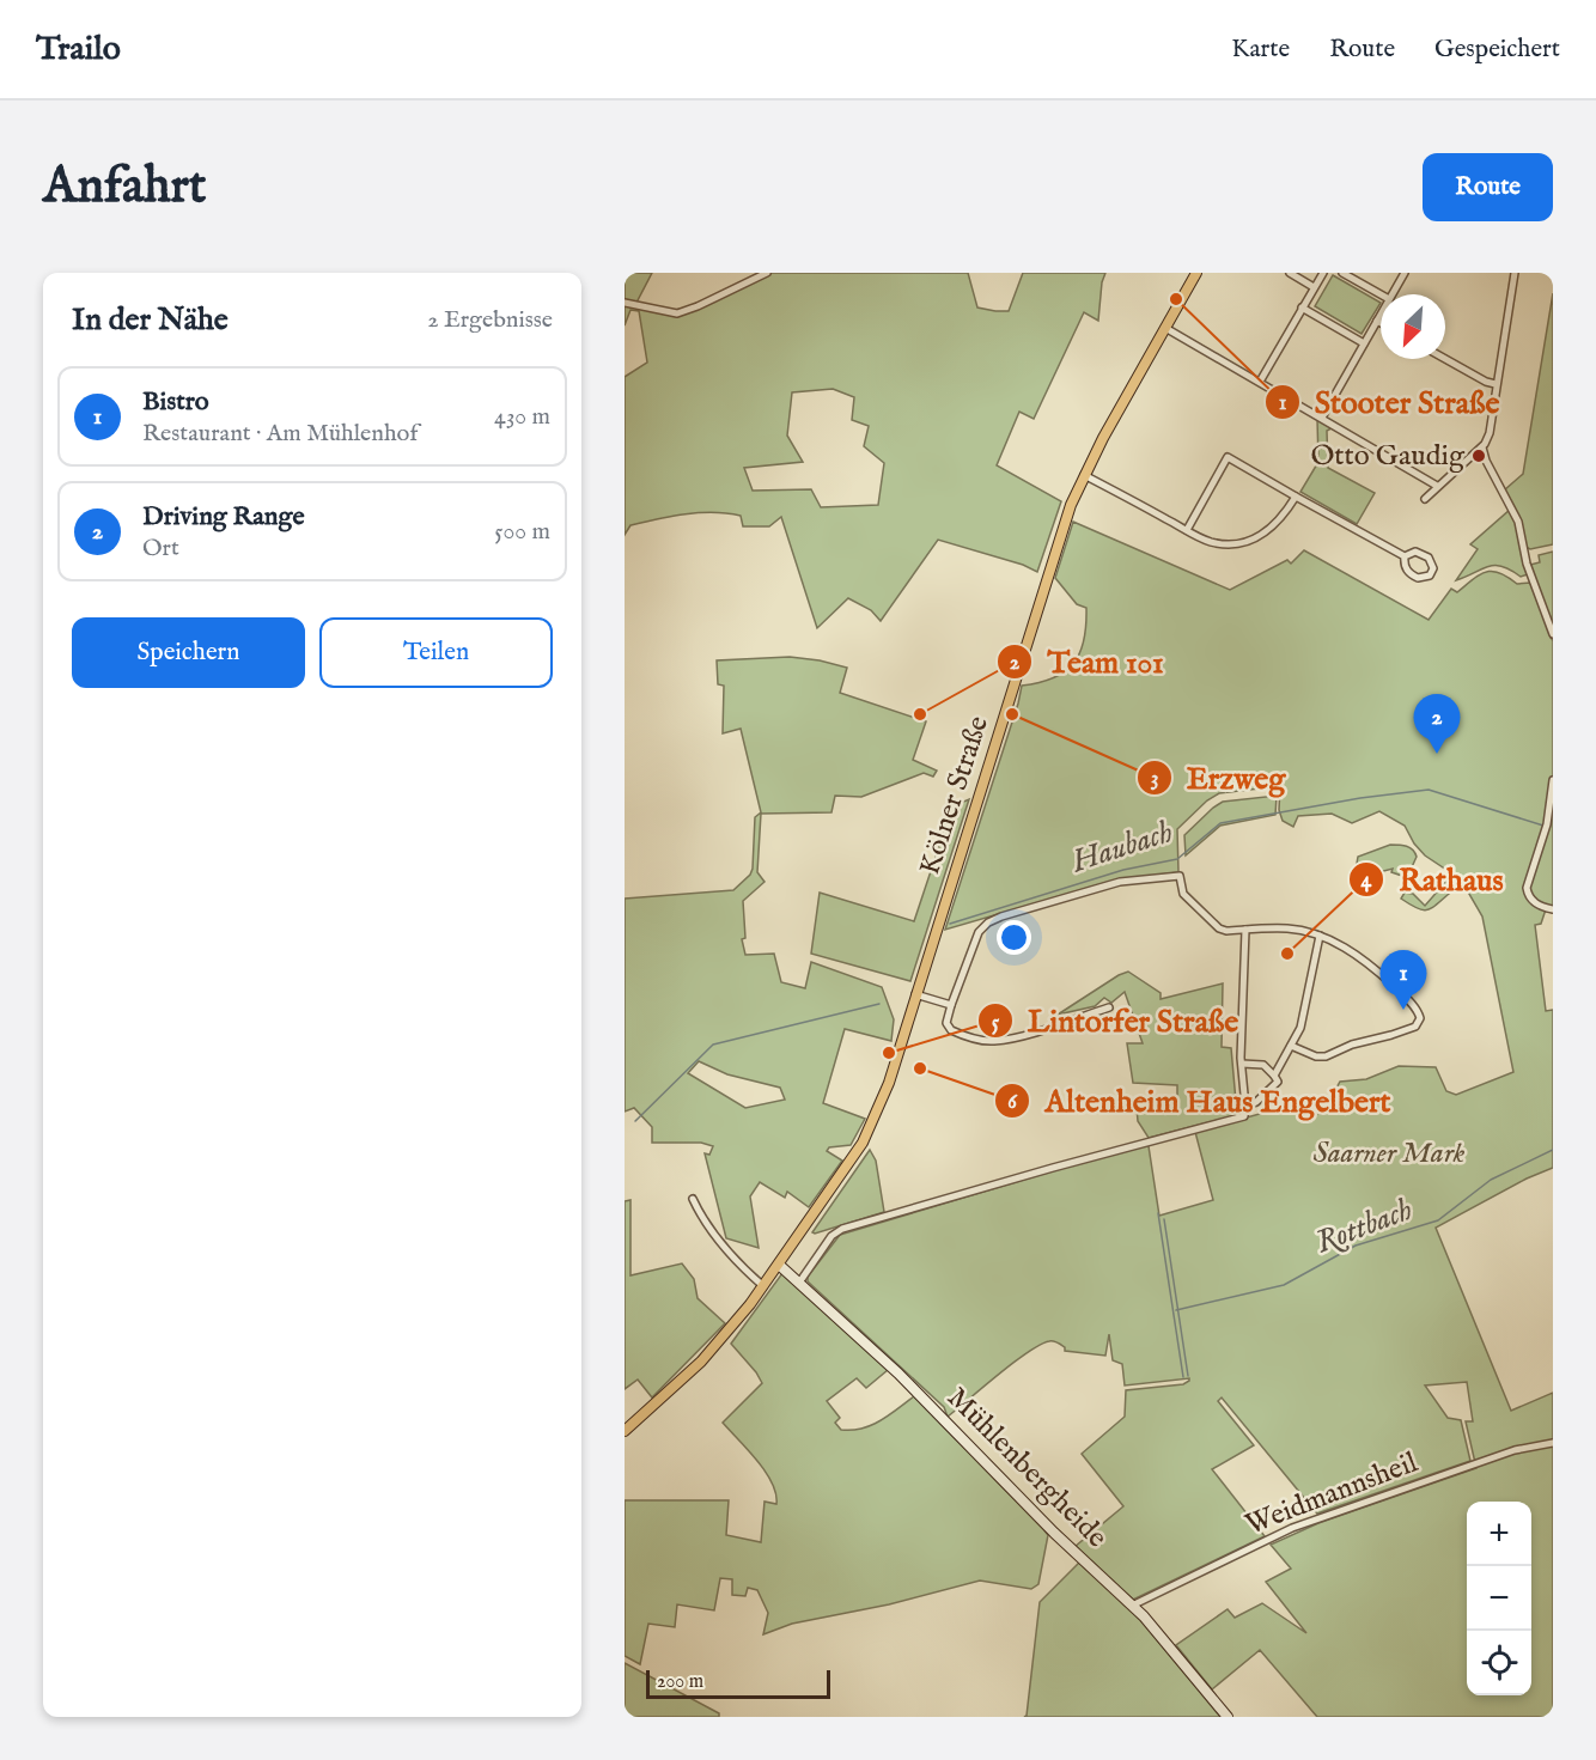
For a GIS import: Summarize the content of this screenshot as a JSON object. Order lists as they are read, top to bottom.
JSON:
{
  "streets": {
    "main road": ["Kölner Straße"],
    "street": ["Mühlenbergheide", "Weidmannsheil"]
  },
  "crossings": [
    ["Kölner Straße", "Mühlenbergheide"],
    ["Mühlenbergheide", "Weidmannsheil"]
  ],
  "water": ["Haubach", "Rottbach"],
  "parks": ["Saarner Mark"],
  "places": [
    "Stooter Straße",
    "Otto Gaudig",
    "Team 101",
    "Erzweg",
    "Rathaus",
    "Lintorfer Straße",
    "Altenheim Haus Engelbert"
  ],
  "scale_bar": "200 m",
  "north": "bottom left",
  "page": {
    "header": "Trailo",
    "nav": ["Karte", "Route", "Gespeichert"],
    "buttons": [
      "Route",
      ["Speichern", "Teilen"]
    ],
    "title": "Anfahrt",
    "heading": ["In der Nähe", "2 Ergebnisse"],
    "list": [
      {
        "mark": "1",
        "name": "Bistro",
        "note": "Restaurant · Am Mühlenhof",
        "value": "430 m"
      },
      {
        "mark": "2",
        "name": "Driving Range",
        "note": "Ort",
        "value": "500 m"
      }
    ],
    "pins": ["2", "1"],
    "map_buttons": ["+", "−"],
    "scale": "200 m"
  }
}
